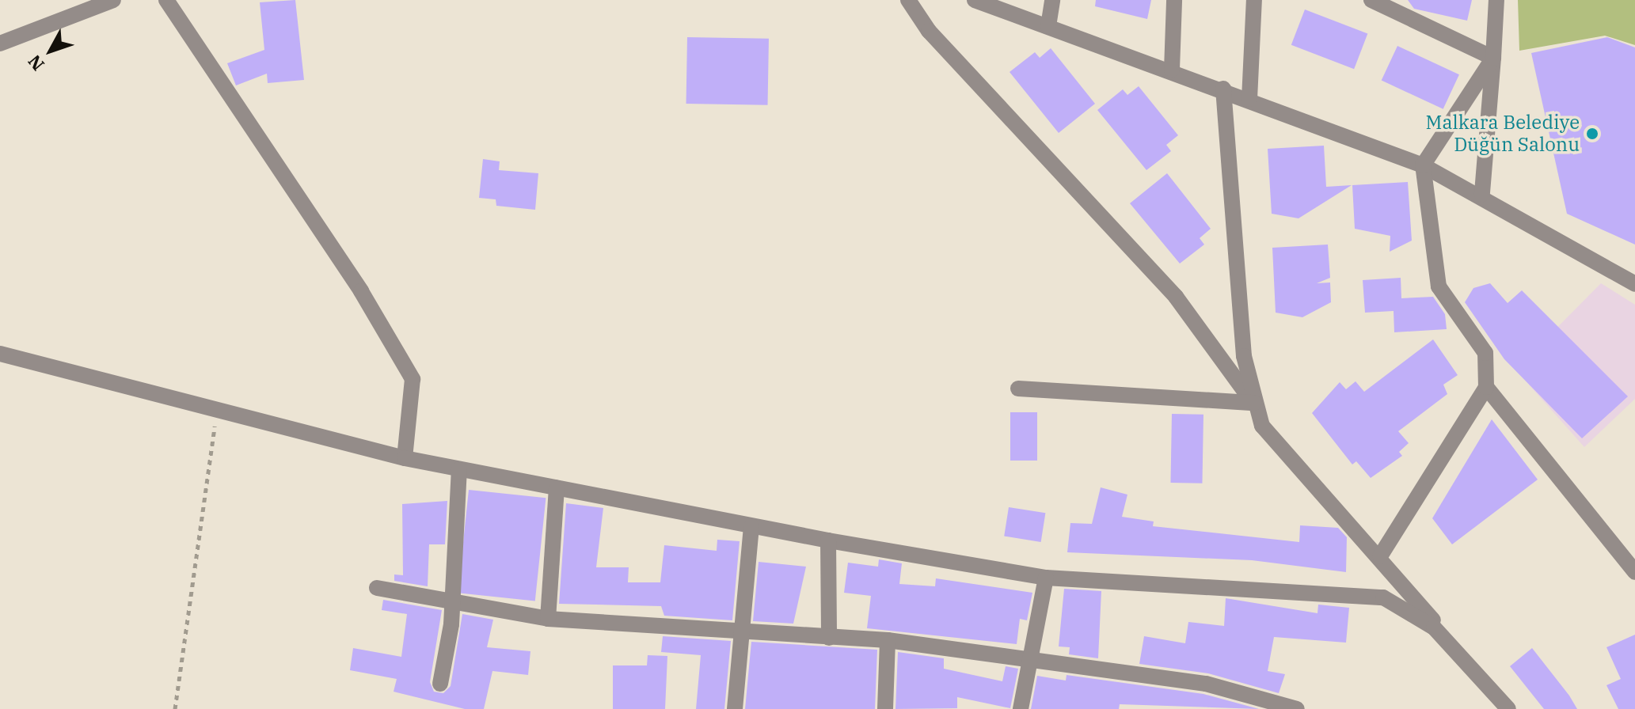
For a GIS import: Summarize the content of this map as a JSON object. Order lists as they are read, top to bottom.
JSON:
{
  "places": ["Malkara Belediye Düğün Salonu"],
  "north": "bottom left"
}
